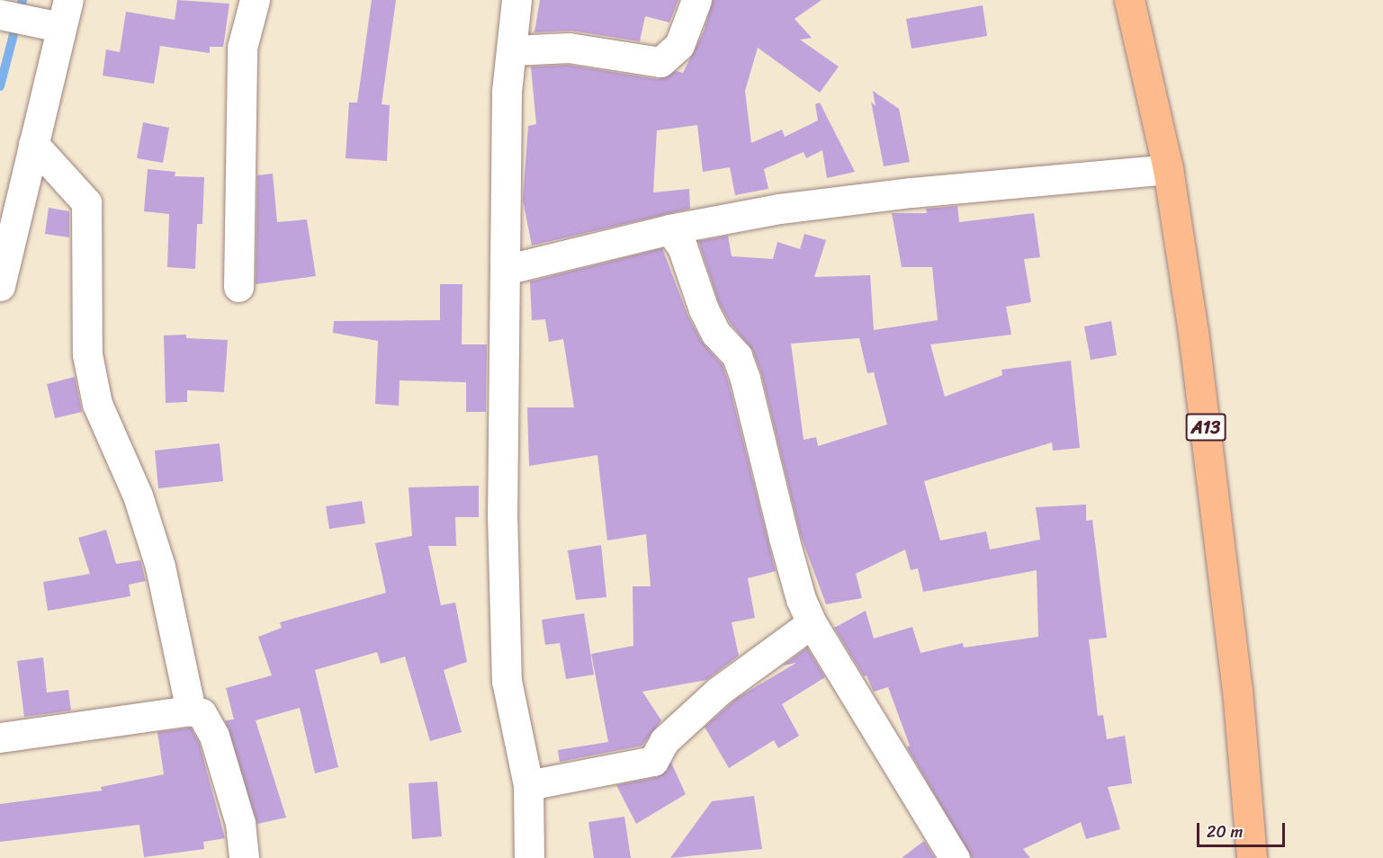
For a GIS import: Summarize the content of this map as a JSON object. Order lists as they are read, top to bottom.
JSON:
{
  "streets": {
    "highway": ["A13"]
  },
  "scale_bar": "20 m"
}
